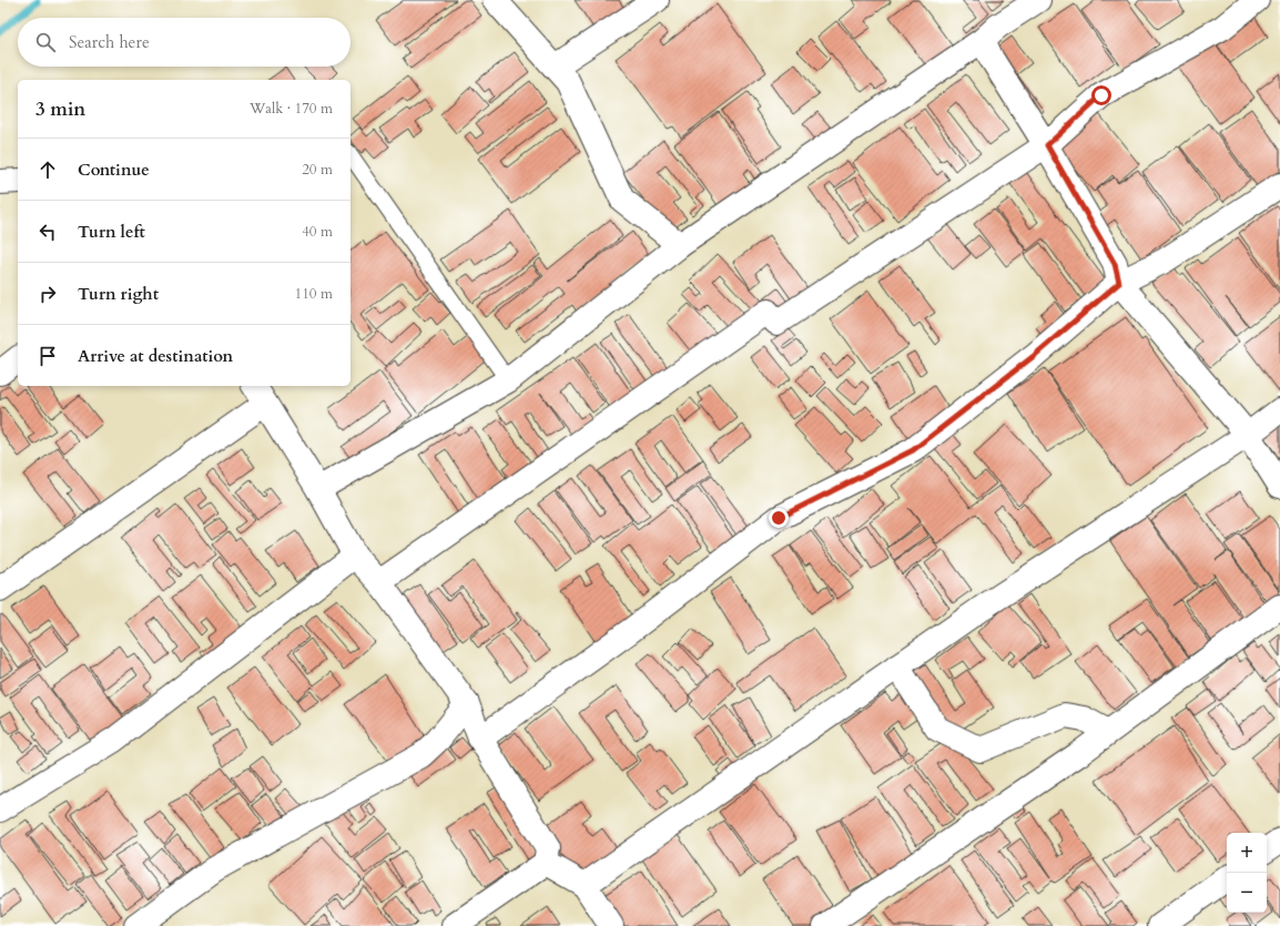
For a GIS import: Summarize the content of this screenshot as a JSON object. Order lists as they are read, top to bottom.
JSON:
{
  "page": {
    "search": "Search here",
    "heading": ["3 min", "Walk · 170 m"],
    "list": [
      ["Continue", "20 m"],
      ["Turn left", "40 m"],
      ["Turn right", "110 m"],
      "Arrive at destination"
    ],
    "map_buttons": ["+", "−"]
  }
}
